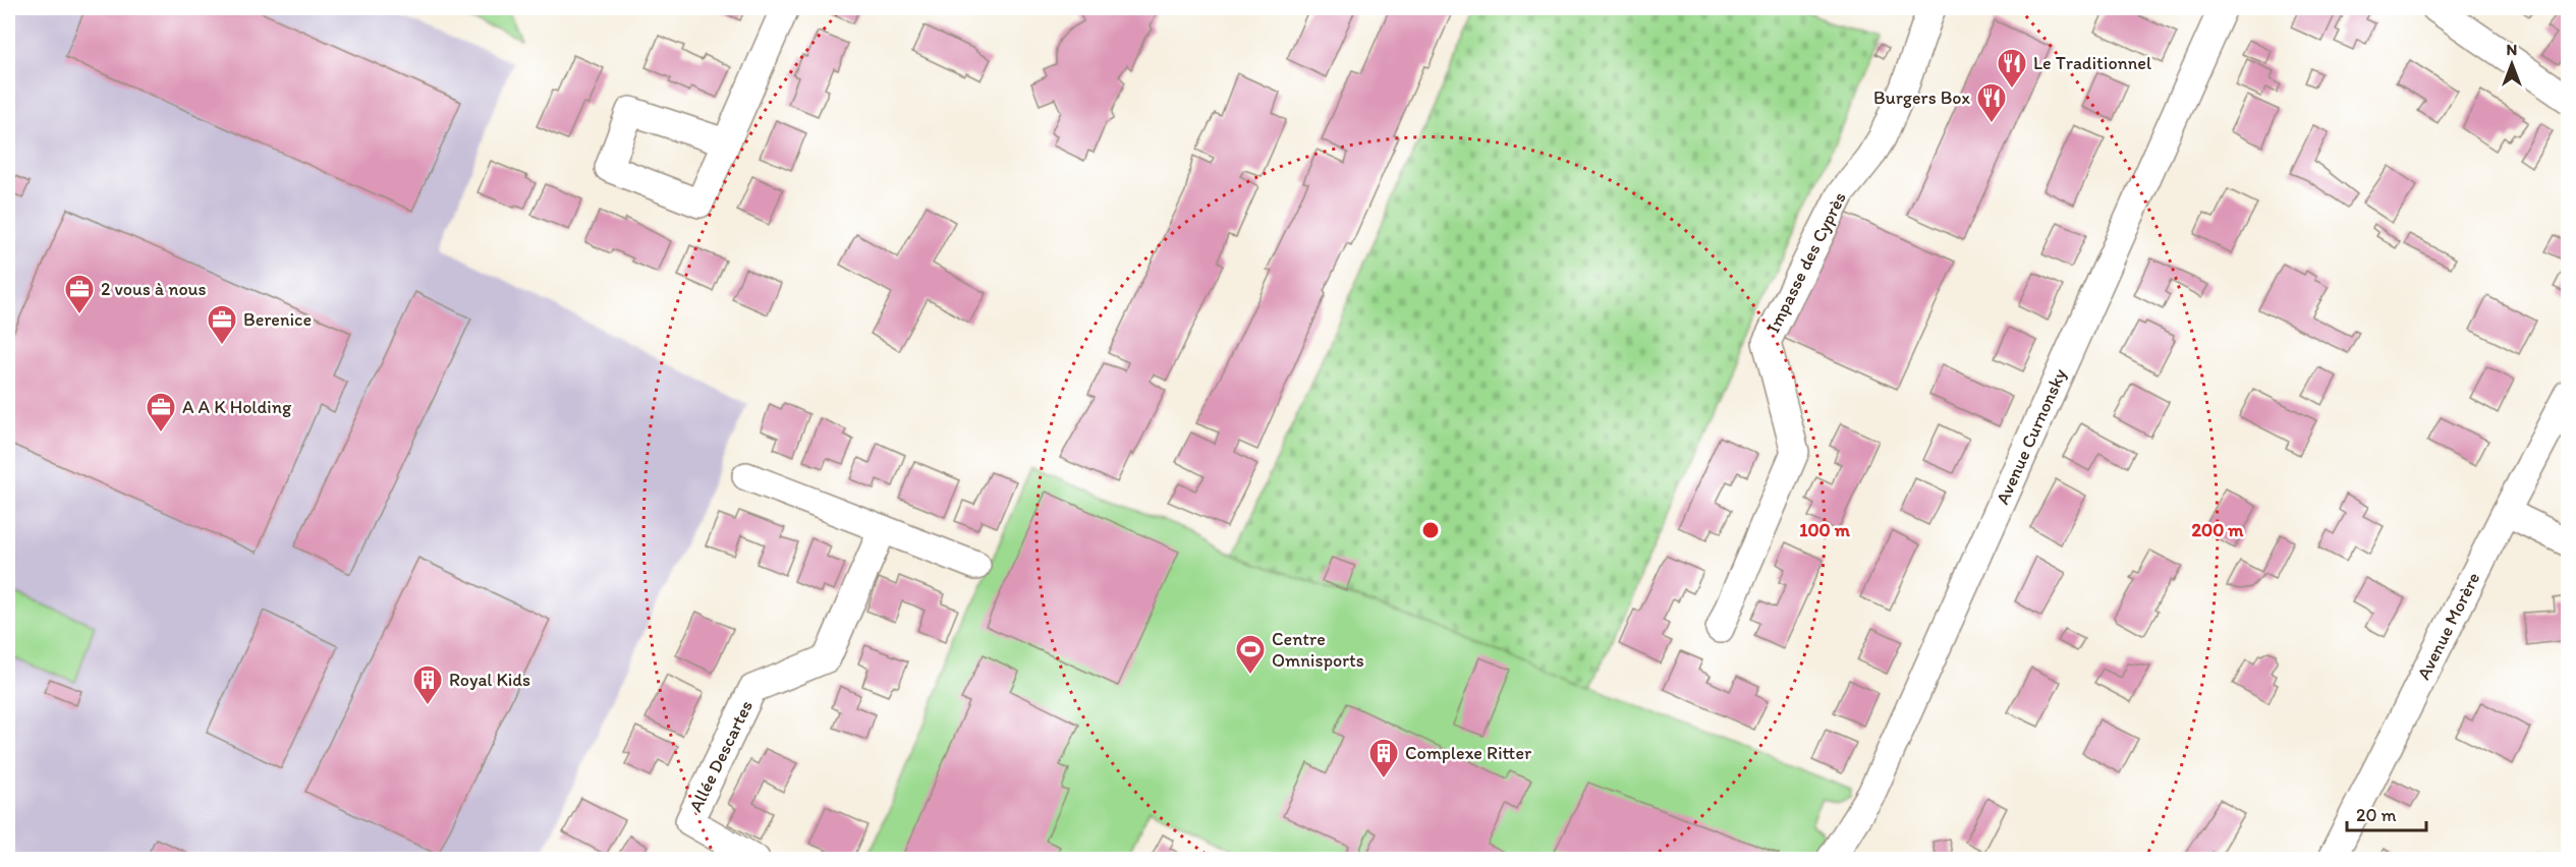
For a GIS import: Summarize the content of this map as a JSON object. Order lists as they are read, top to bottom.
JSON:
{
  "streets": {
    "street": [
      "Impasse des Cyprès",
      "Avenue Curnonsky",
      "Avenue Morère",
      "Allée Descartes"
    ]
  },
  "places": {
    "restaurant": ["Le Traditionnel", "Burgers Box"],
    "office": ["2 vous à nous", "Berenice", "A A K Holding"],
    "sports": ["Centre Omnisports"],
    "building": ["Royal Kids", "Complexe Ritter"]
  },
  "scale_bar": "20 m",
  "north": "top",
  "rings": ["100 m", "200 m"]
}
